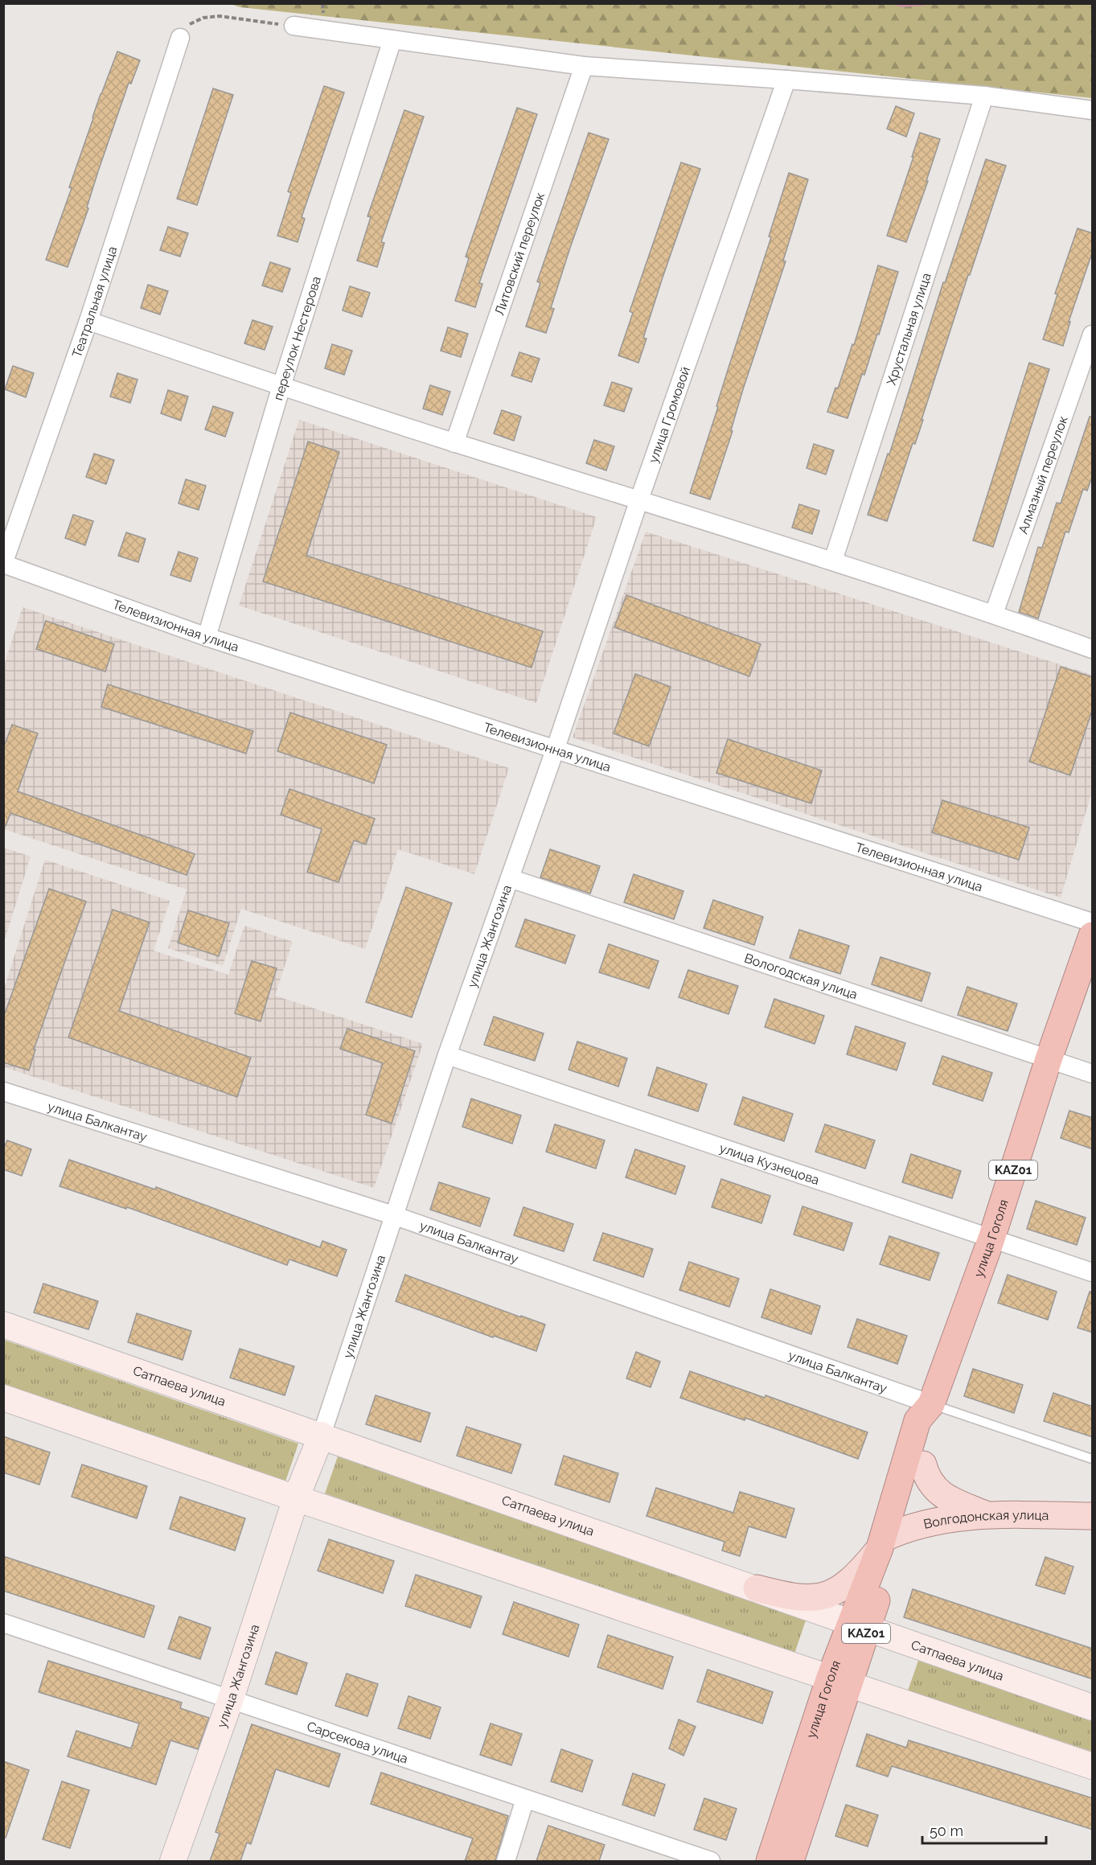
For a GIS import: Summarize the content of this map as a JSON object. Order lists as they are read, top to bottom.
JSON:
{
  "streets": {
    "highway": ["KАZ01", "улица Гоголя"],
    "main road": ["улица Жангозина", "Сатпаева улица", "Волгодонская улица"],
    "street": [
      "Литовский переулок",
      "Театральная улица",
      "Хрустальная улица",
      "переулок Нестерова",
      "улица Громовой",
      "Алмазный переулок",
      "Телевизионная улица",
      "Вологодская улица",
      "улица Балкантау",
      "улица Кузнецова",
      "Сарсекова улица"
    ]
  },
  "crossings": [
    ["Театральная улица", "Телевизионная улица"],
    ["переулок Нестерова", "Телевизионная улица"],
    ["улица Громовой", "Телевизионная улица"],
    ["улица Громовой", "улица Жангозина"],
    ["Телевизионная улица", "улица Жангозина"],
    ["улица Жангозина", "Вологодская улица"],
    ["улица Жангозина", "улица Балкантау"],
    ["улица Жангозина", "улица Кузнецова"],
    ["улица Жангозина", "Сатпаева улица"],
    ["улица Жангозина", "Сарсекова улица"],
    ["Вологодская улица", "улица Гоголя"],
    ["улица Балкантау", "улица Гоголя"],
    ["улица Кузнецова", "улица Гоголя"],
    ["улица Гоголя", "Сатпаева улица"],
    ["улица Гоголя", "Волгодонская улица"]
  ],
  "scale_bar": "50 m"
}
